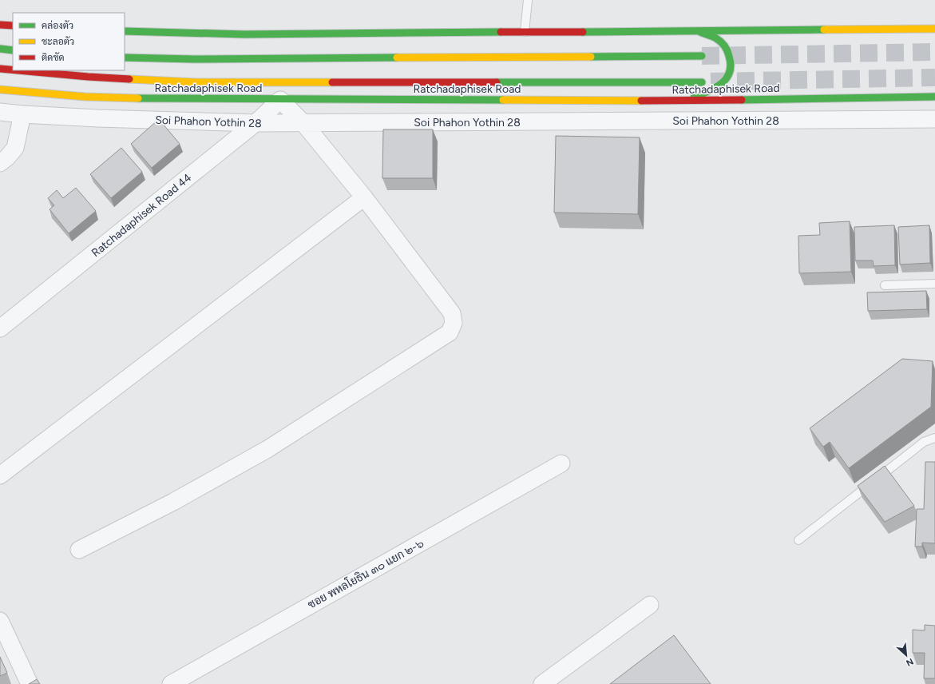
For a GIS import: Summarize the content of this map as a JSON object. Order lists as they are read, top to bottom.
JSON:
{
  "streets": {
    "main road": ["Ratchadaphisek Road"],
    "street": ["Soi Phahon Yothin 28", "Ratchadaphisek Road 44", "ซอย พหลโยธิน ๓๐ แยก ๒-๖"]
  },
  "crossings": [
    ["Ratchadaphisek Road", "Ratchadaphisek Road 44"],
    ["Soi Phahon Yothin 28", "Ratchadaphisek Road 44"]
  ],
  "legend": ["คล่องตัว", "ชะลอตัว", "ติดขัด"],
  "north": "bottom right"
}
